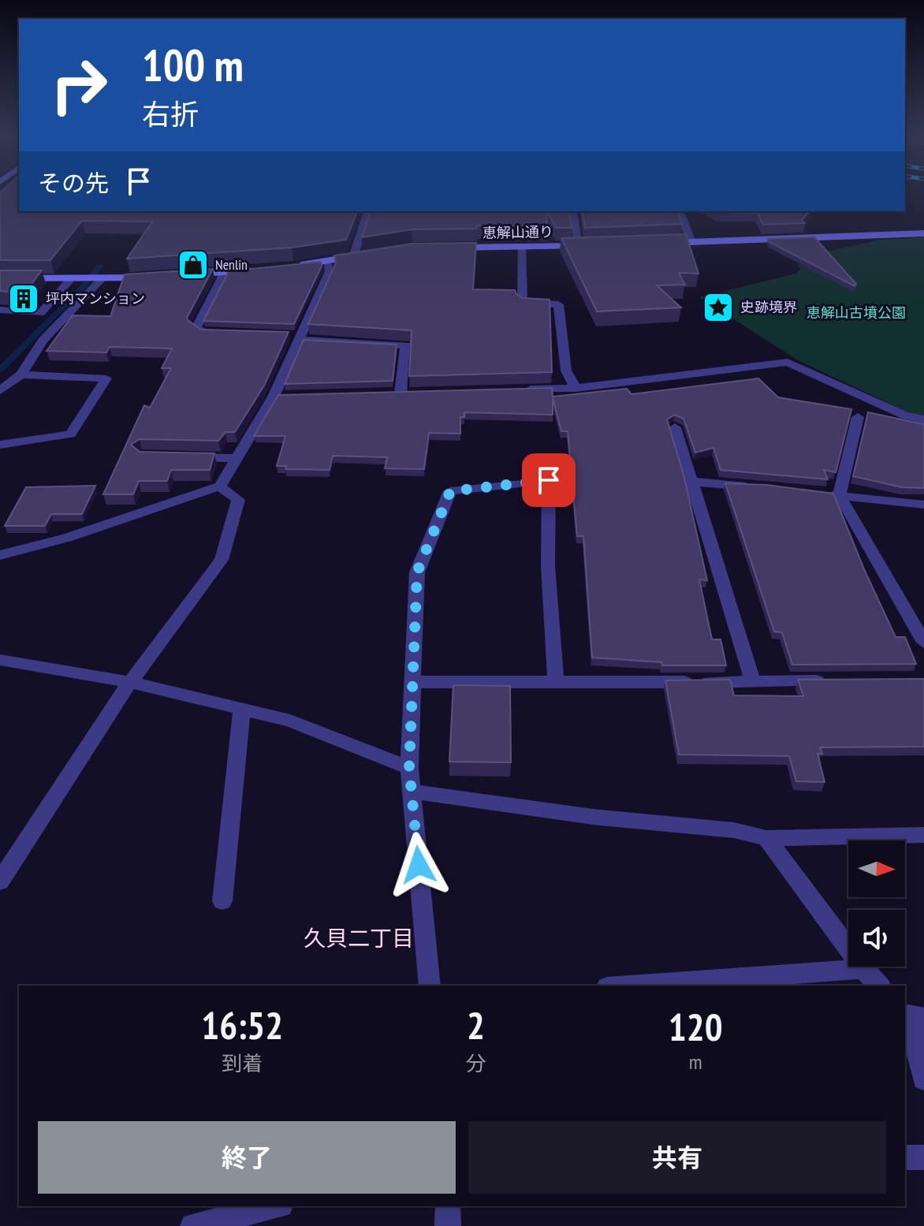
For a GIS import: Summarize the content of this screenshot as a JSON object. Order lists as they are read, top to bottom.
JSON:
{
  "streets": {
    "street": ["恵解山通り"]
  },
  "districts": ["久貝二丁目"],
  "parks": ["恵解山古墳公園"],
  "places": {
    "shop": ["Nenlin"],
    "building": ["坪内マンション"],
    "place": ["史跡境界"]
  },
  "north": "right",
  "page": {
    "turn": ["100 m", "右折"],
    "then": "その先",
    "eta": [
      "16:52",
      "到着",
      "2",
      "分",
      "120",
      "m"
    ],
    "buttons": ["終了", "共有"]
  }
}
